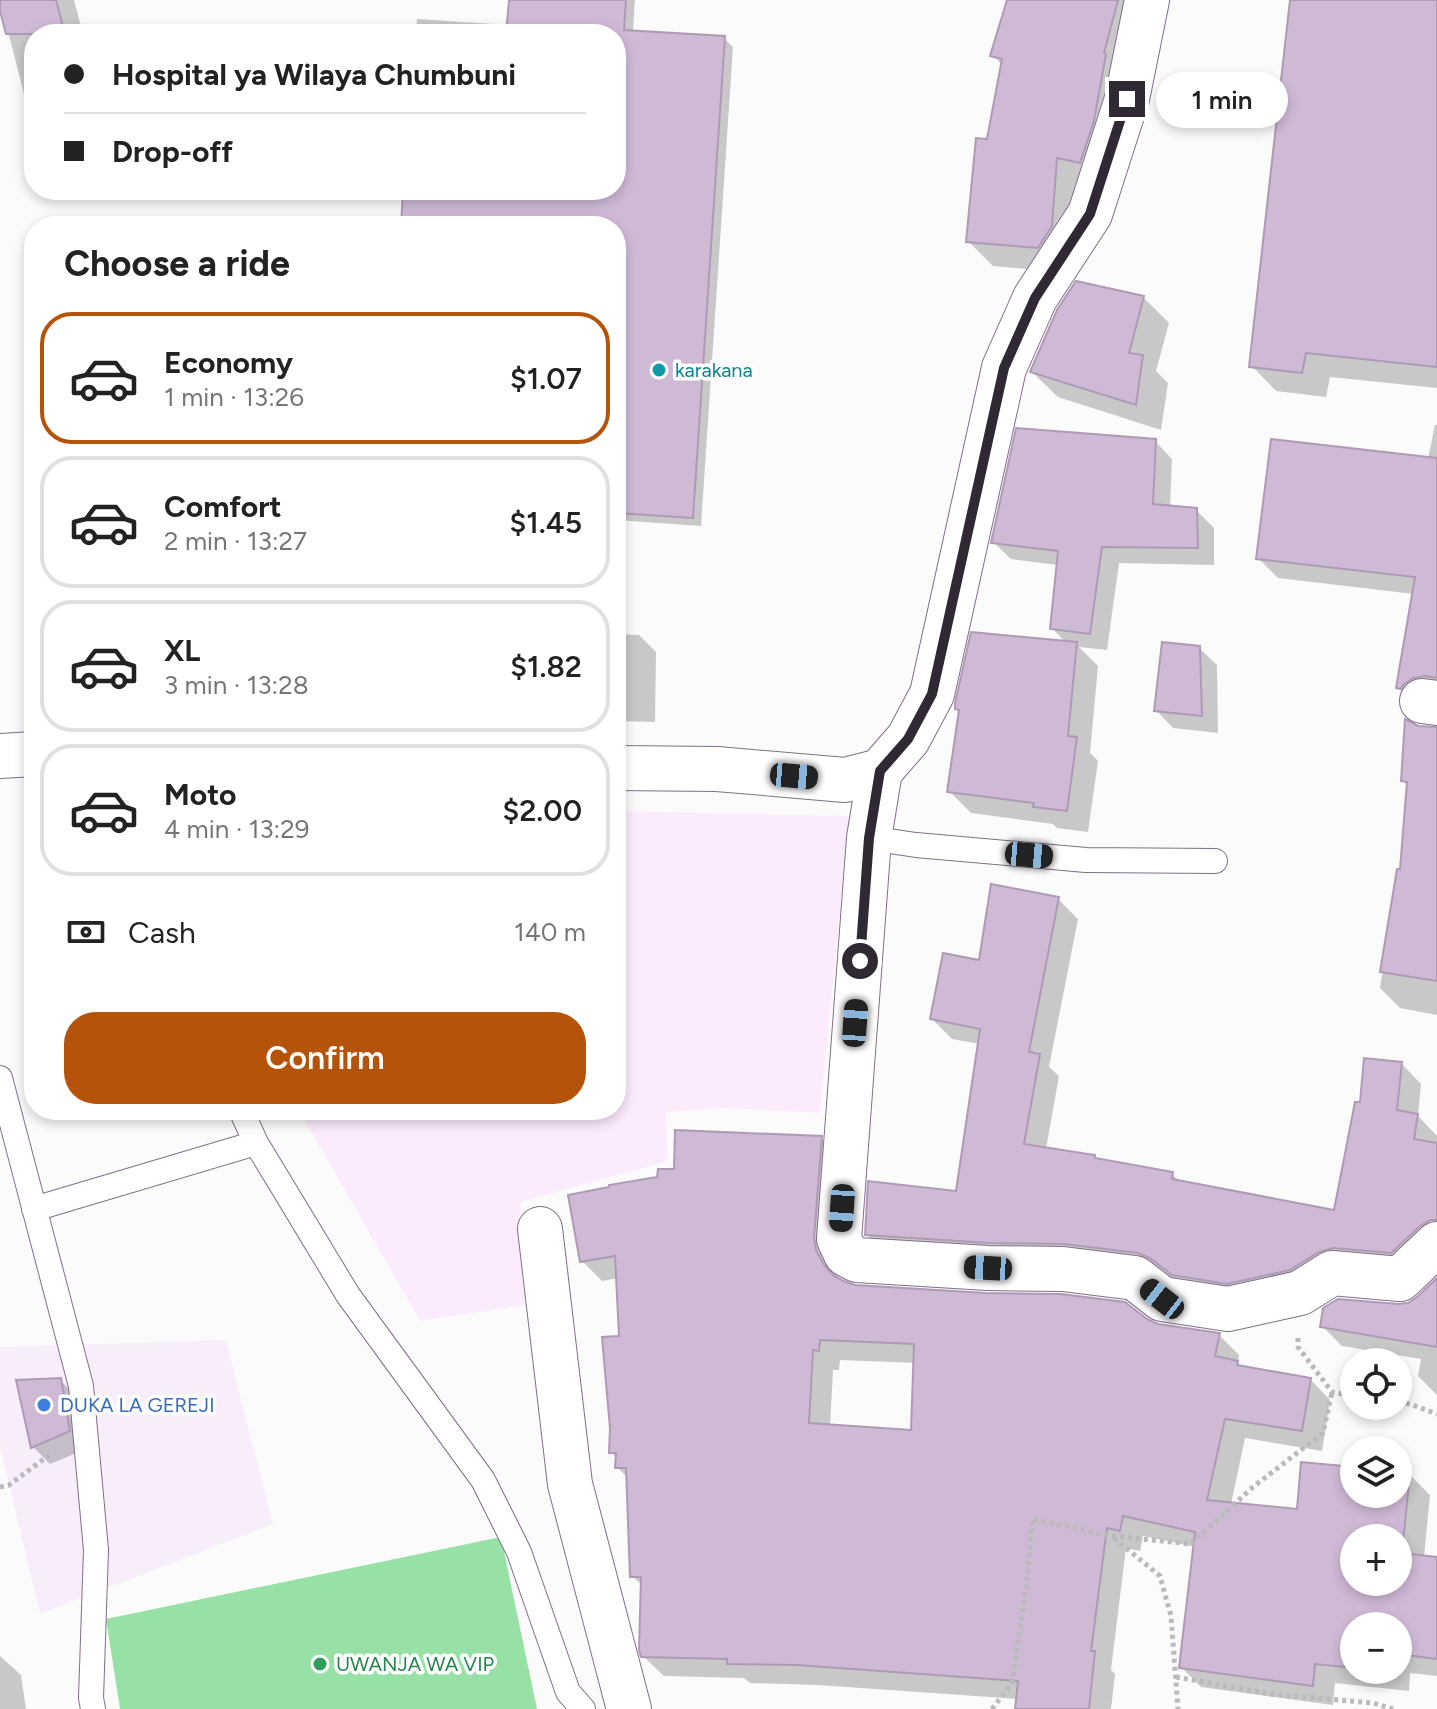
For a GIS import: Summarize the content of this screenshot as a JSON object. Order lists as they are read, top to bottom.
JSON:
{
  "places": ["karakana", "DUKA LA GEREJI", "UWANJA WA VIP"],
  "page": {
    "banner": ["Hospital ya Wilaya Chumbuni", "Drop-off"],
    "bubble": "1 min",
    "heading": "Choose a ride",
    "list": [
      {
        "name": "Economy",
        "note": "1 min · 13:26",
        "value": "$1.07"
      },
      {
        "name": "Comfort",
        "note": "2 min · 13:27",
        "value": "$1.45"
      },
      {
        "name": "XL",
        "note": "3 min · 13:28",
        "value": "$1.82"
      },
      {
        "name": "Moto",
        "note": "4 min · 13:29",
        "value": "$2.00"
      }
    ],
    "pay": ["Cash", "140 m"],
    "buttons": "Confirm",
    "map_buttons": ["+", "−"]
  }
}
